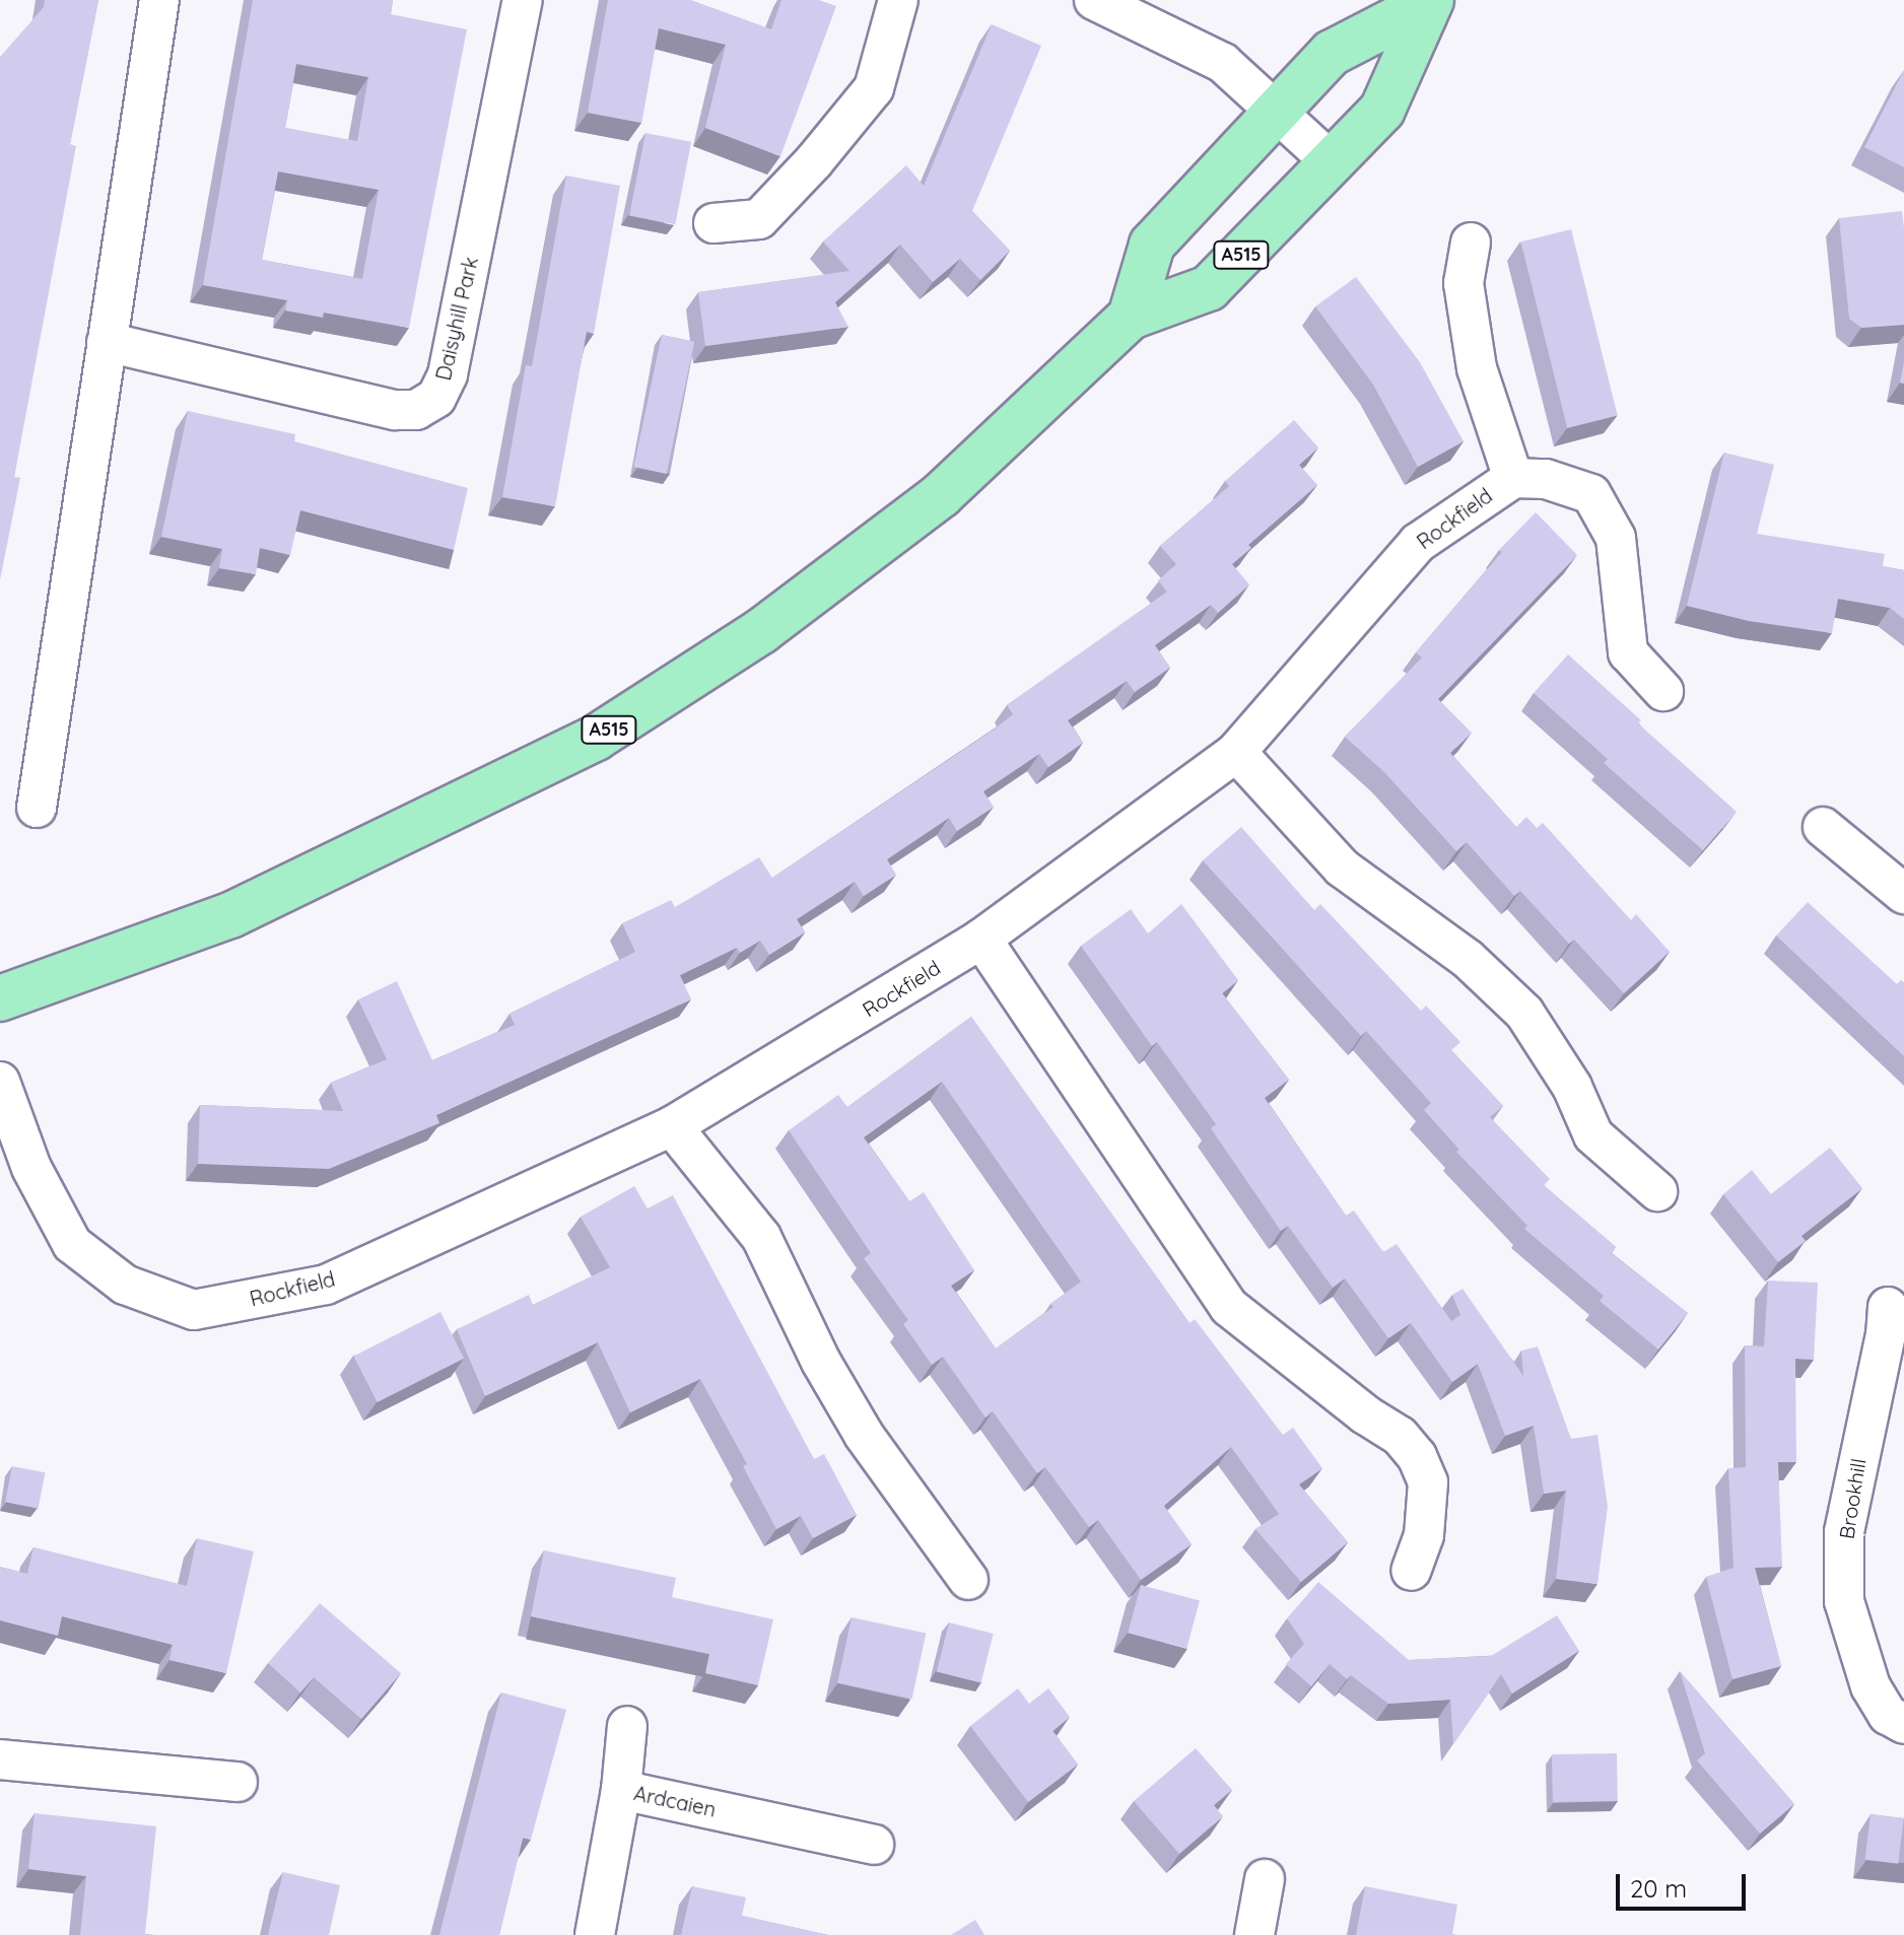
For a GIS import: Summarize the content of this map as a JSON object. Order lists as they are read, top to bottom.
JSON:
{
  "streets": {
    "highway": ["A515"],
    "street": [
      "Daisyhill Park",
      "Rockfield",
      "Brookhill",
      "Ardcaien"
    ]
  },
  "scale_bar": "20 m"
}
